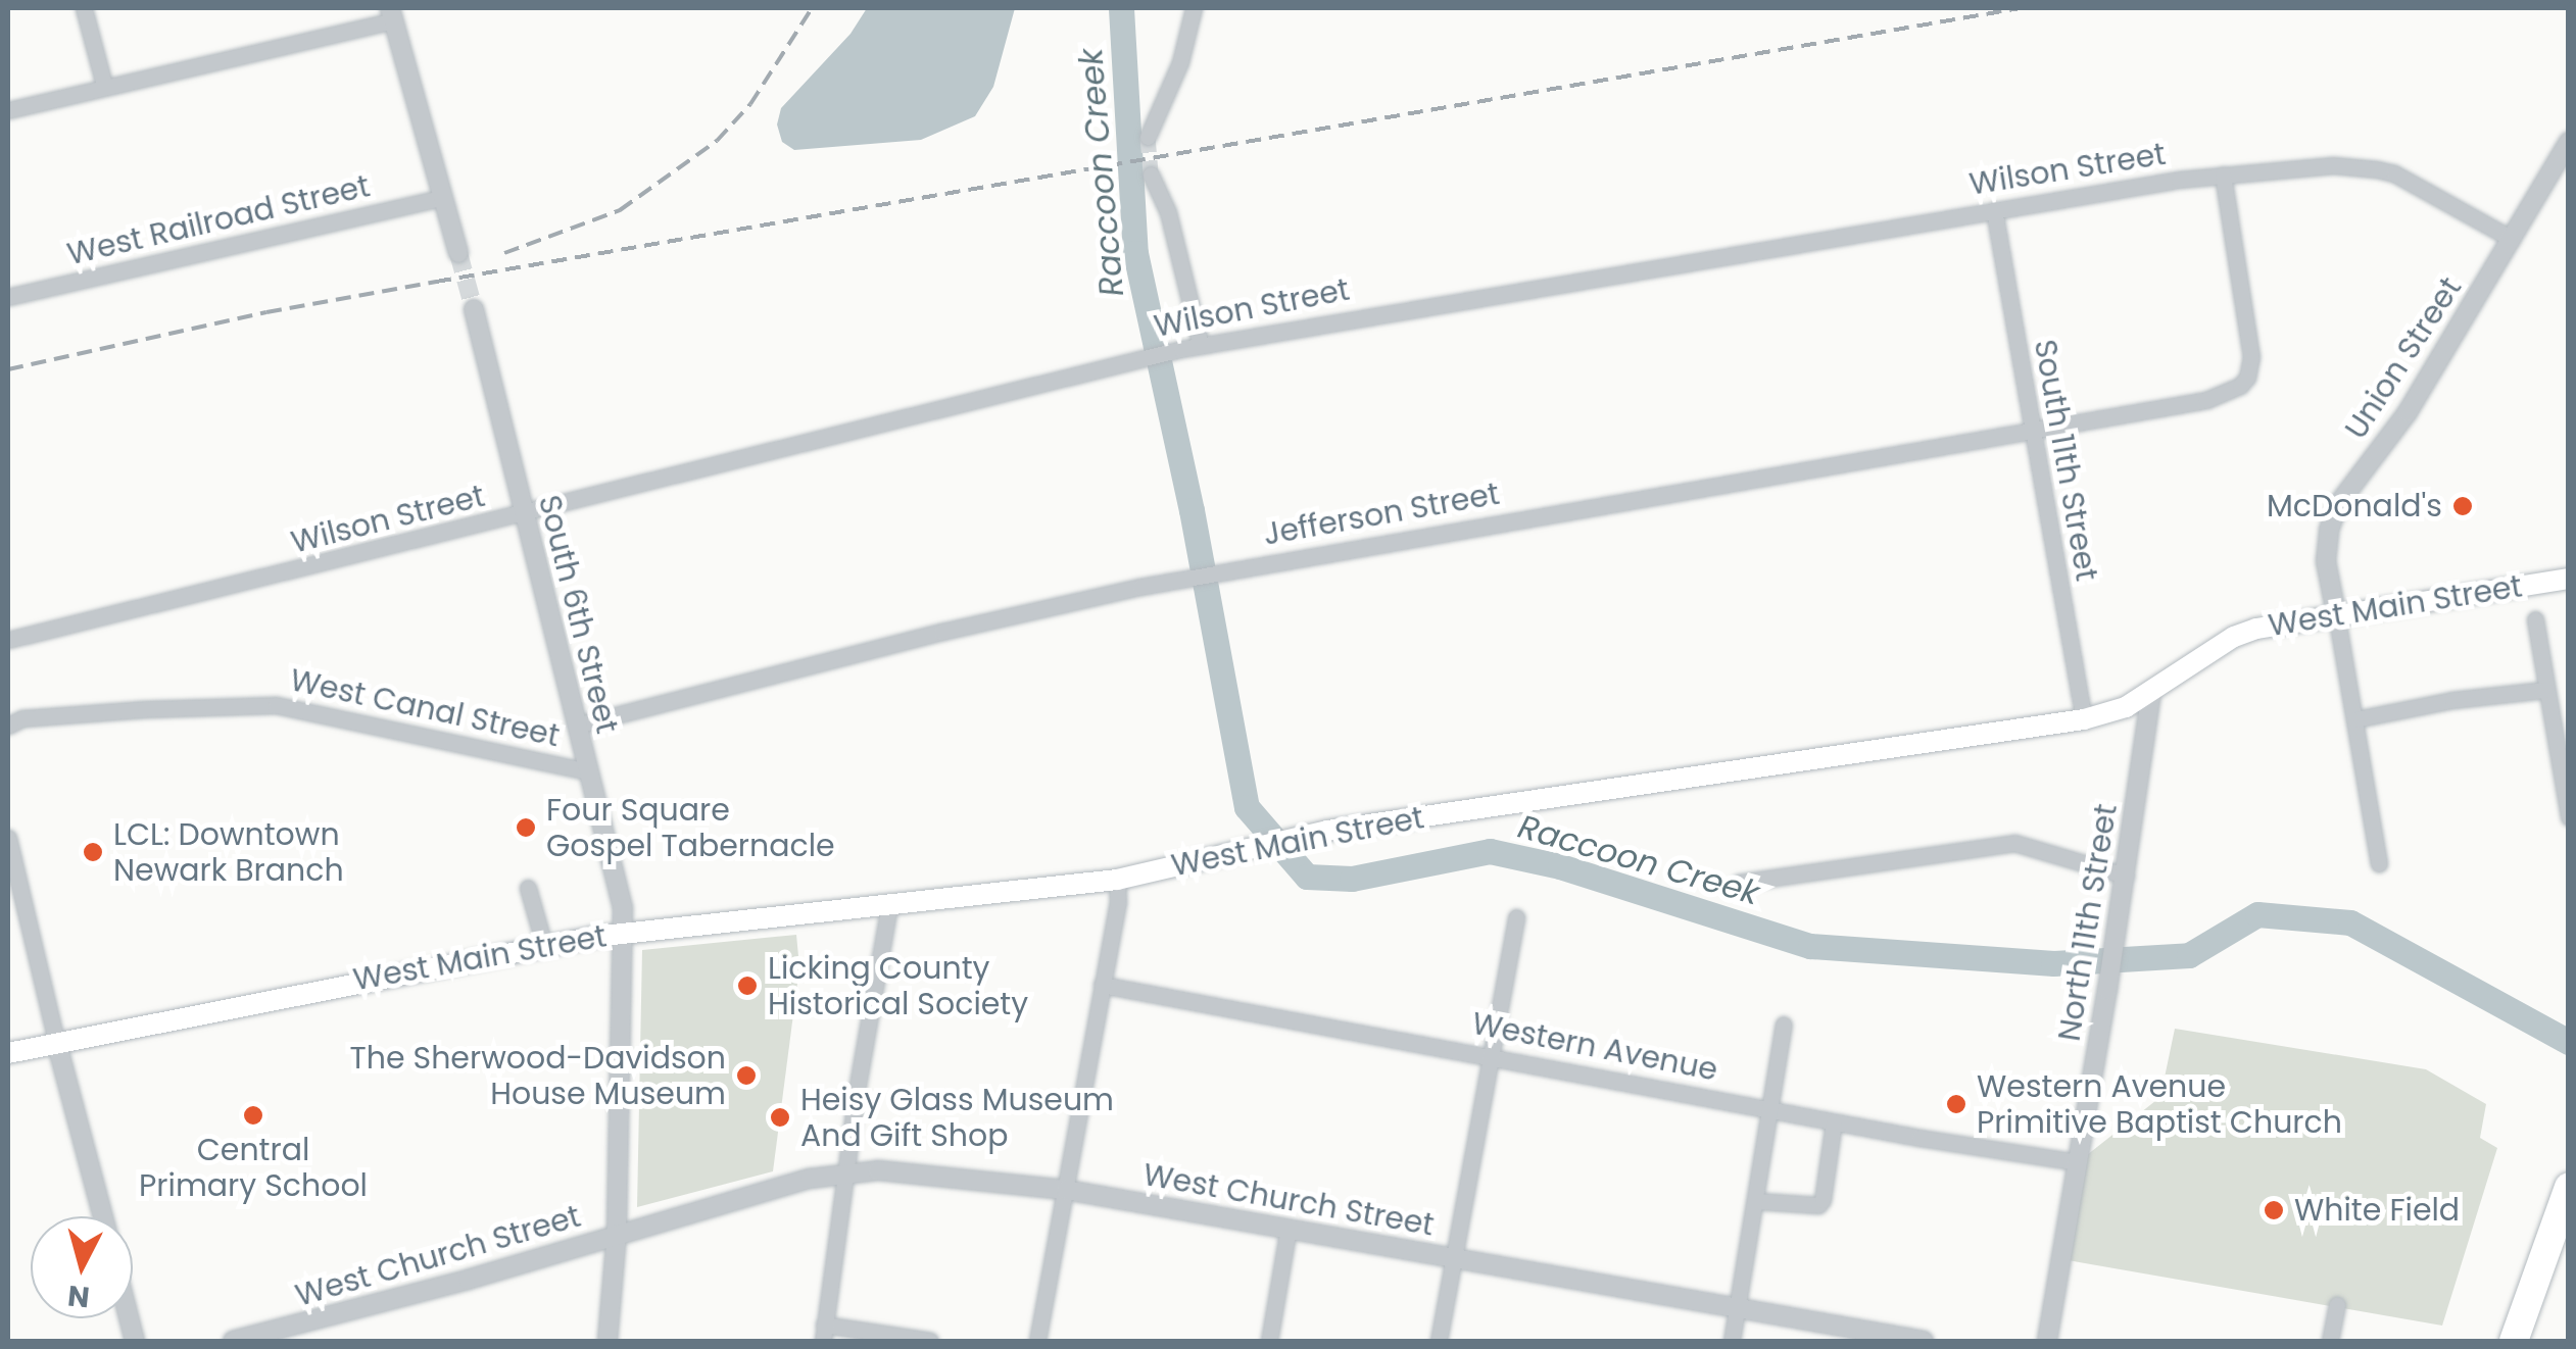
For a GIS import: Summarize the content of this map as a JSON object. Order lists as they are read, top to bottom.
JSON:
{
  "streets": {
    "main road": ["West Main Street"],
    "street": [
      "Wilson Street",
      "West Railroad Street",
      "Union Street",
      "South 11th Street",
      "Jefferson Street",
      "South 6th Street",
      "West Canal Street",
      "North 11th Street",
      "Western Avenue",
      "West Church Street"
    ]
  },
  "crossings": [
    ["Wilson Street", "Union Street"],
    ["Wilson Street", "South 11th Street"],
    ["Wilson Street", "Jefferson Street"],
    ["Wilson Street", "South 6th Street"],
    ["Union Street", "West Main Street"],
    ["South 11th Street", "Jefferson Street"],
    ["South 11th Street", "West Main Street"],
    ["Jefferson Street", "South 6th Street"],
    ["West Main Street", "South 6th Street"],
    ["West Main Street", "North 11th Street"],
    ["South 6th Street", "West Canal Street"],
    ["South 6th Street", "West Church Street"],
    ["North 11th Street", "Western Avenue"]
  ],
  "water": ["Raccoon Creek"],
  "places": [
    "McDonald's",
    "Four Square Gospel Tabernacle",
    "LCL: Downtown Newark Branch",
    "Licking County Historical Society",
    "The Sherwood-Davidson House Museum",
    "Western Avenue Primitive Baptist Church",
    "Central Primary School",
    "Heisy Glass Museum And Gift Shop",
    "White Field"
  ],
  "north": "bottom"
}
